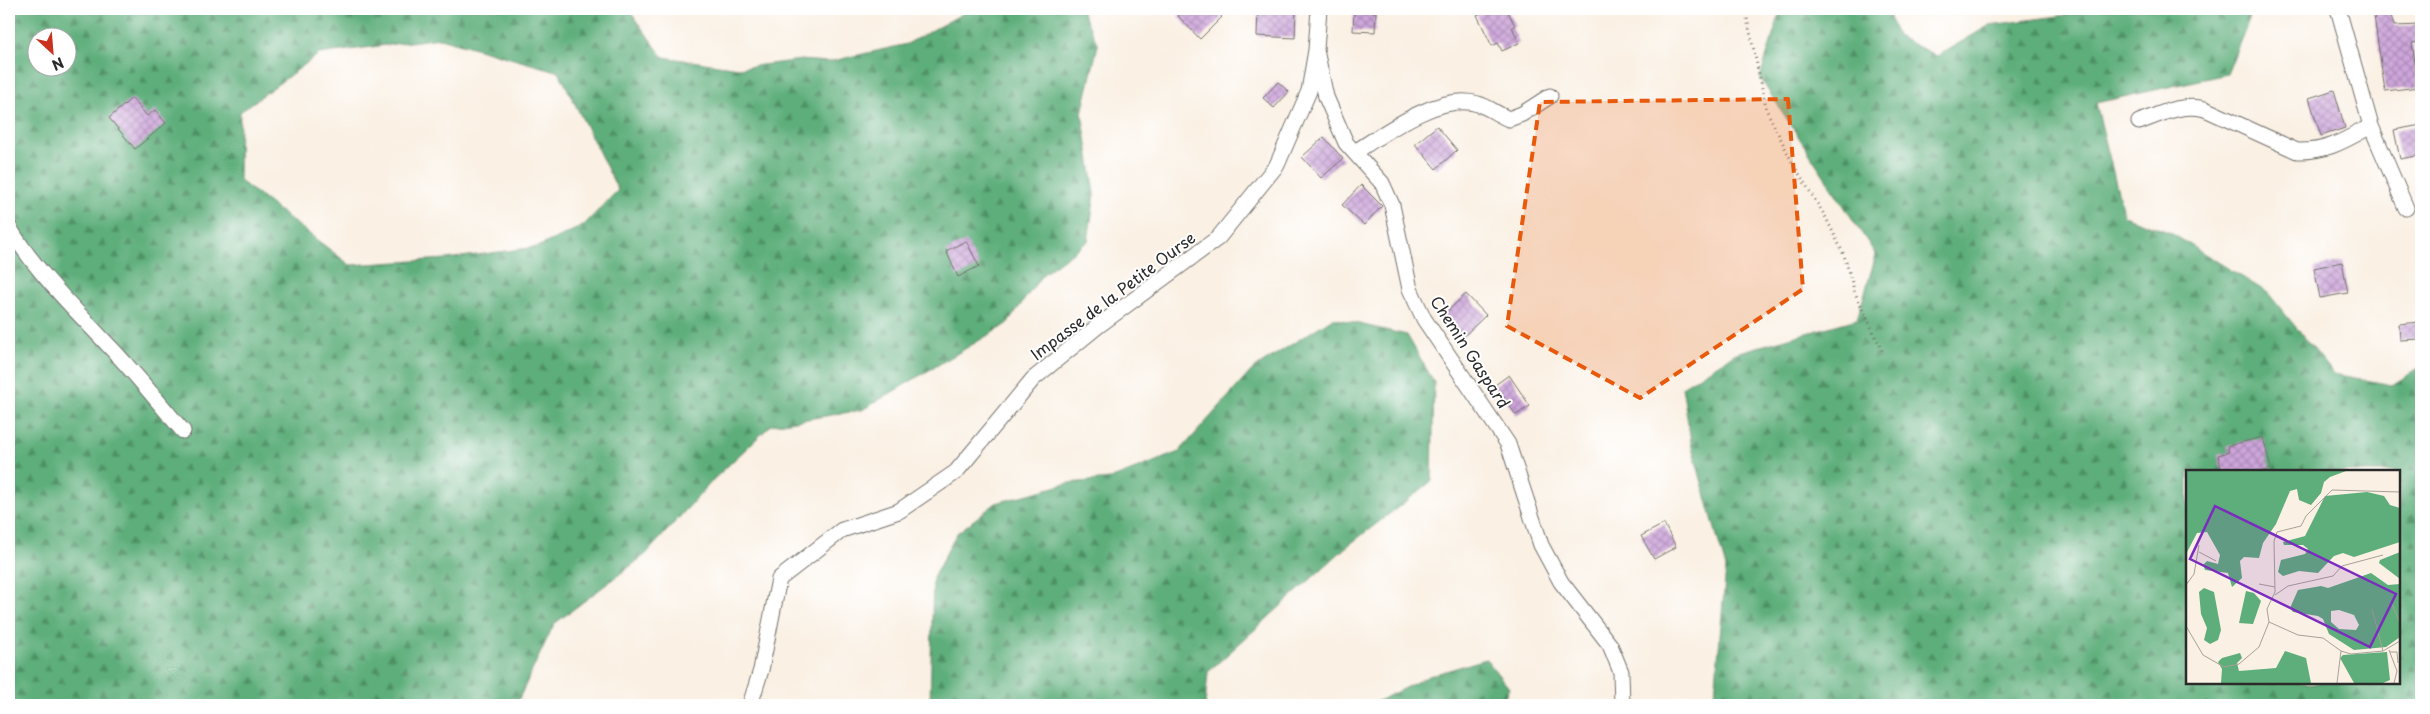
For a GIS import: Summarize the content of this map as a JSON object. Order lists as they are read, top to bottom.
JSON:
{
  "streets": {
    "street": ["Impasse de la Petite Ourse", "Chemin Gaspard"]
  },
  "crossings": [
    ["Impasse de la Petite Ourse", "Chemin Gaspard"]
  ],
  "north": "bottom right"
}
